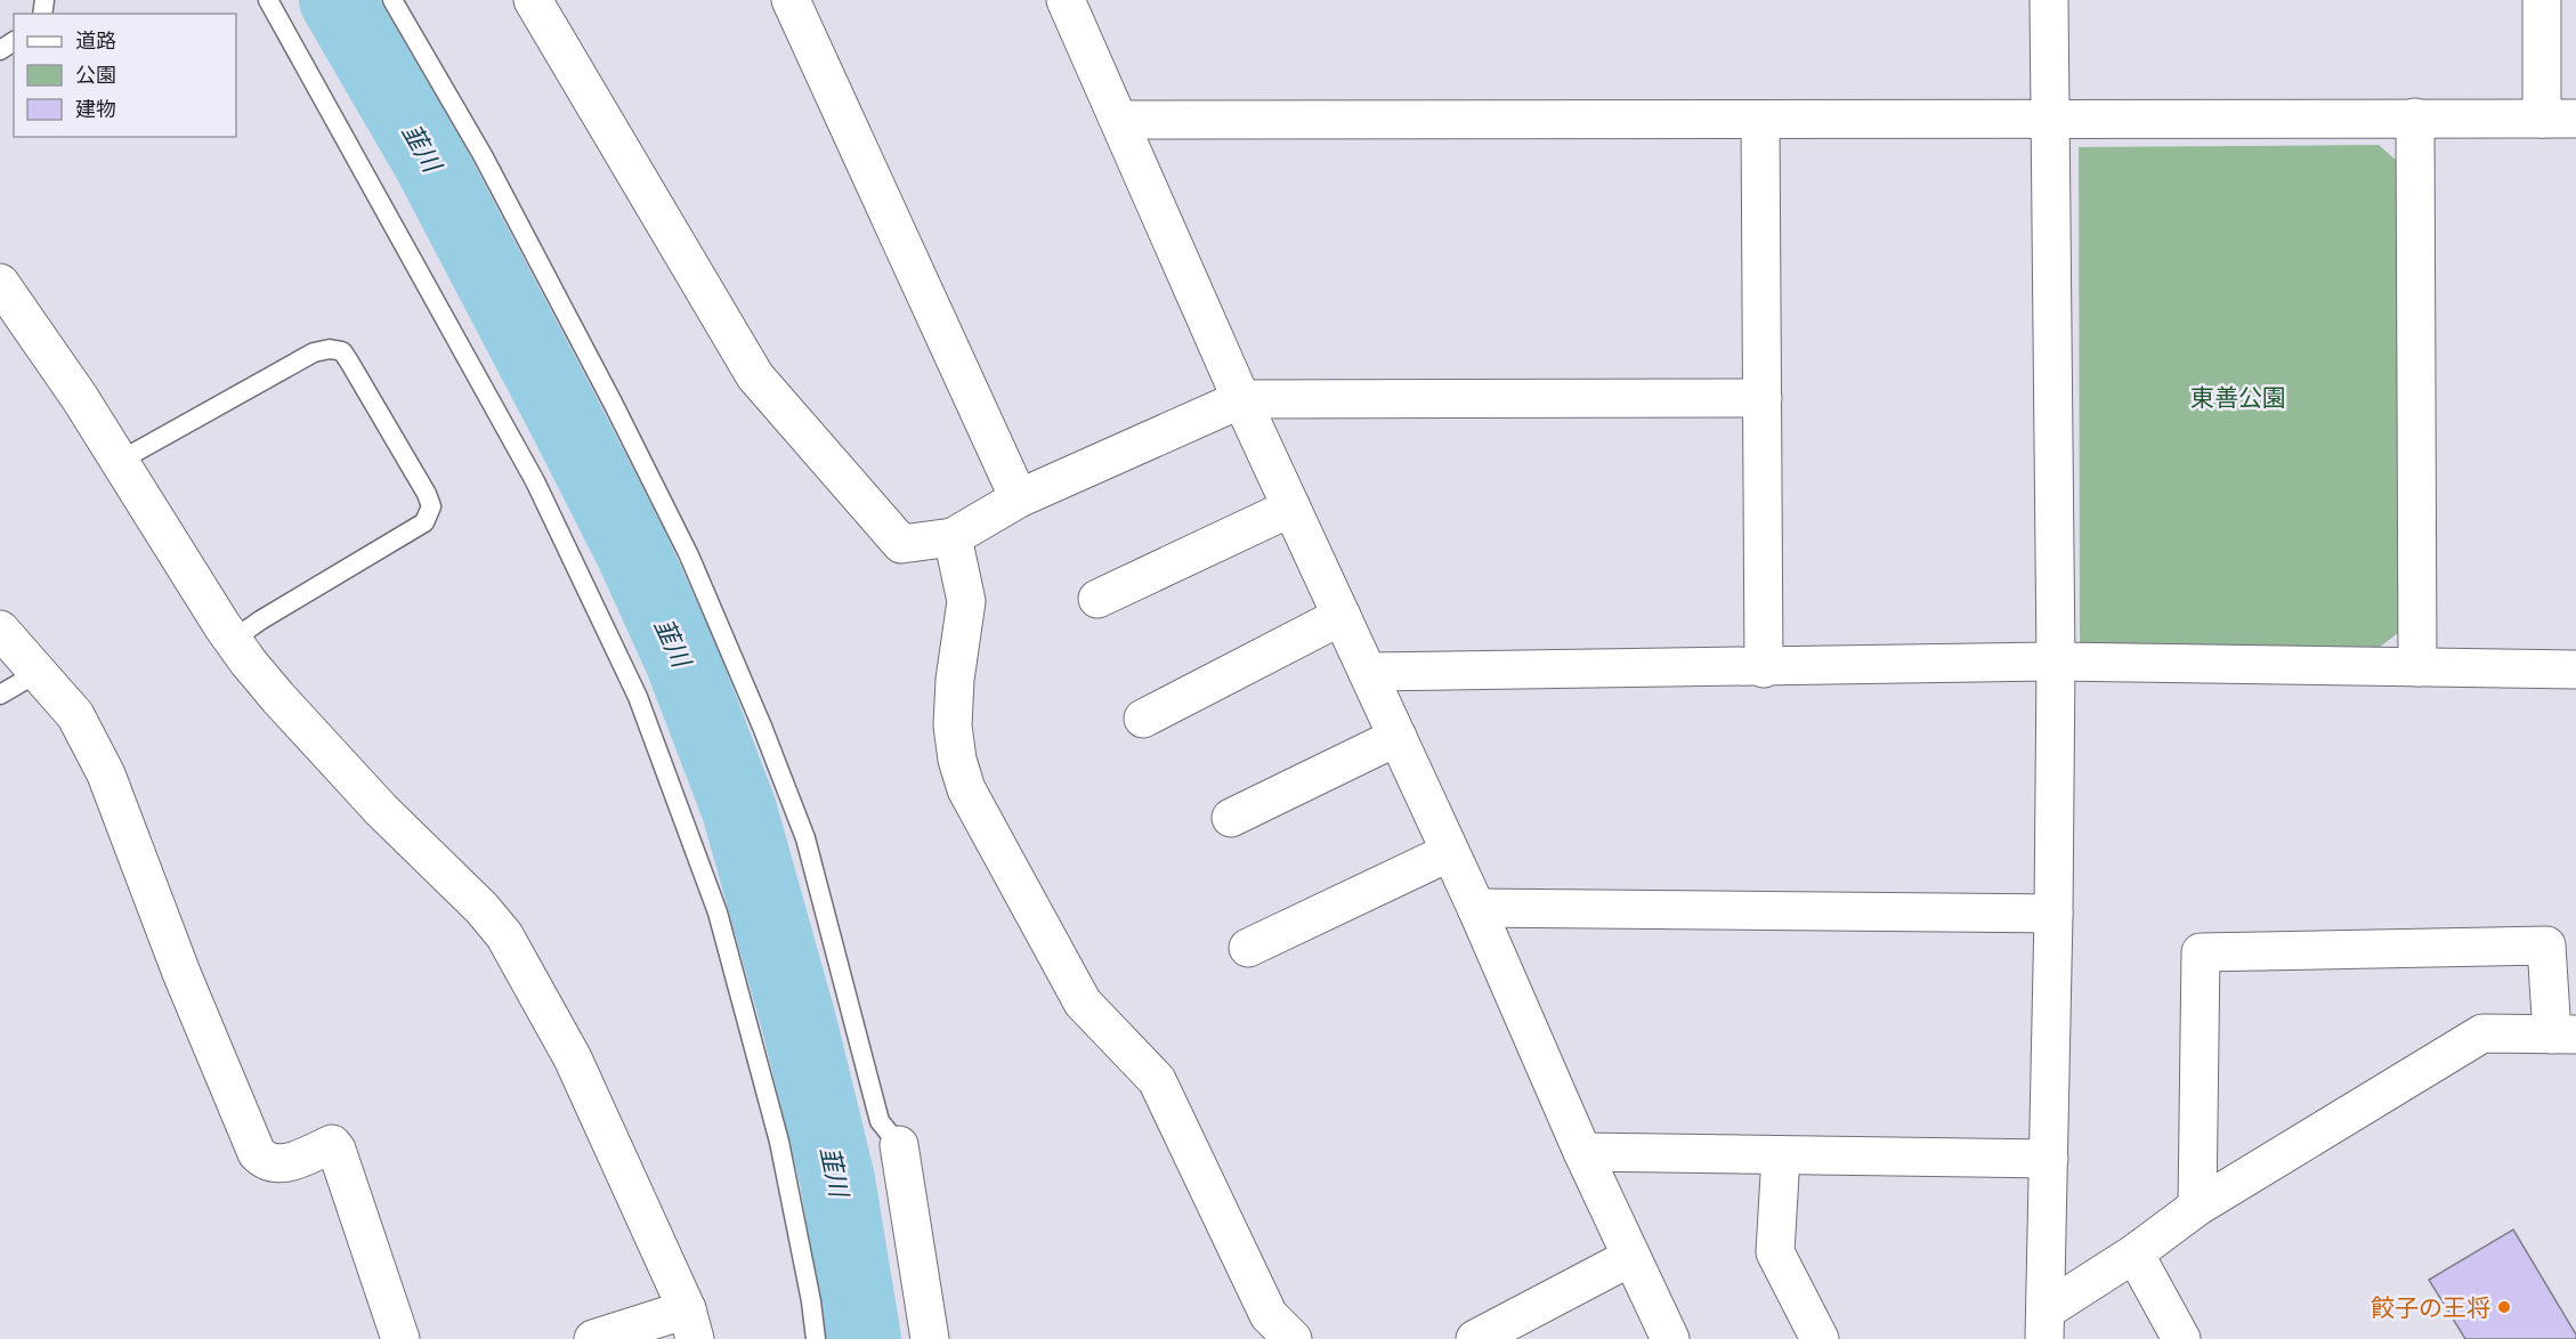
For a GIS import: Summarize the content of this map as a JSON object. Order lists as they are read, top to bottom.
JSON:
{
  "water": ["韮川"],
  "parks": ["東善公園"],
  "places": ["餃子の王将"],
  "legend": ["道路", "公園", "建物"]
}
